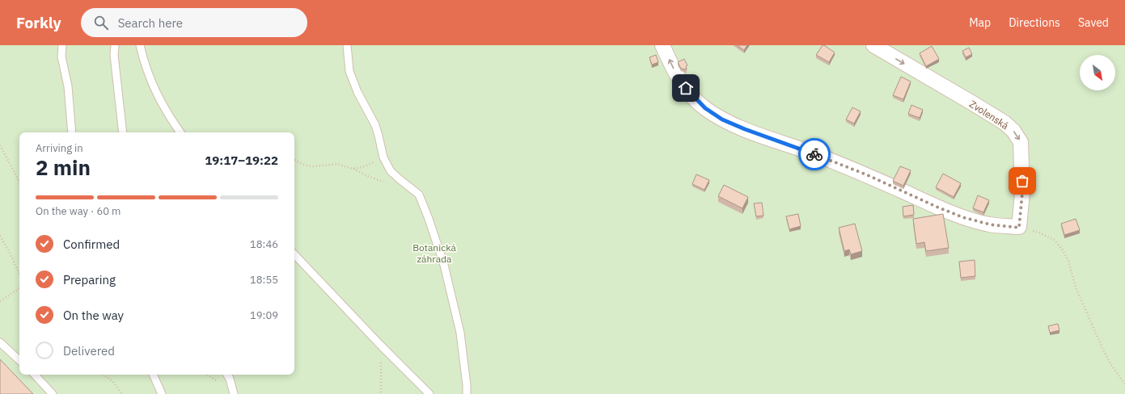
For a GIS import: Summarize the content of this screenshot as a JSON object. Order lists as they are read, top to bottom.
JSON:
{
  "streets": {
    "street": ["Zvolenská"]
  },
  "one_way": ["Zvolenská"],
  "parks": ["Botanická záhrada"],
  "north": "bottom right",
  "page": {
    "header": "Forkly",
    "search": "Search here",
    "nav": ["Map", "Directions", "Saved"],
    "heading": ["2 min", "Arriving in", "19:17–19:22"],
    "bar": "On the way · 60 m",
    "list": [
      ["Confirmed", "18:46"],
      ["Preparing", "18:55"],
      ["On the way", "19:09"],
      "Delivered"
    ]
  }
}
